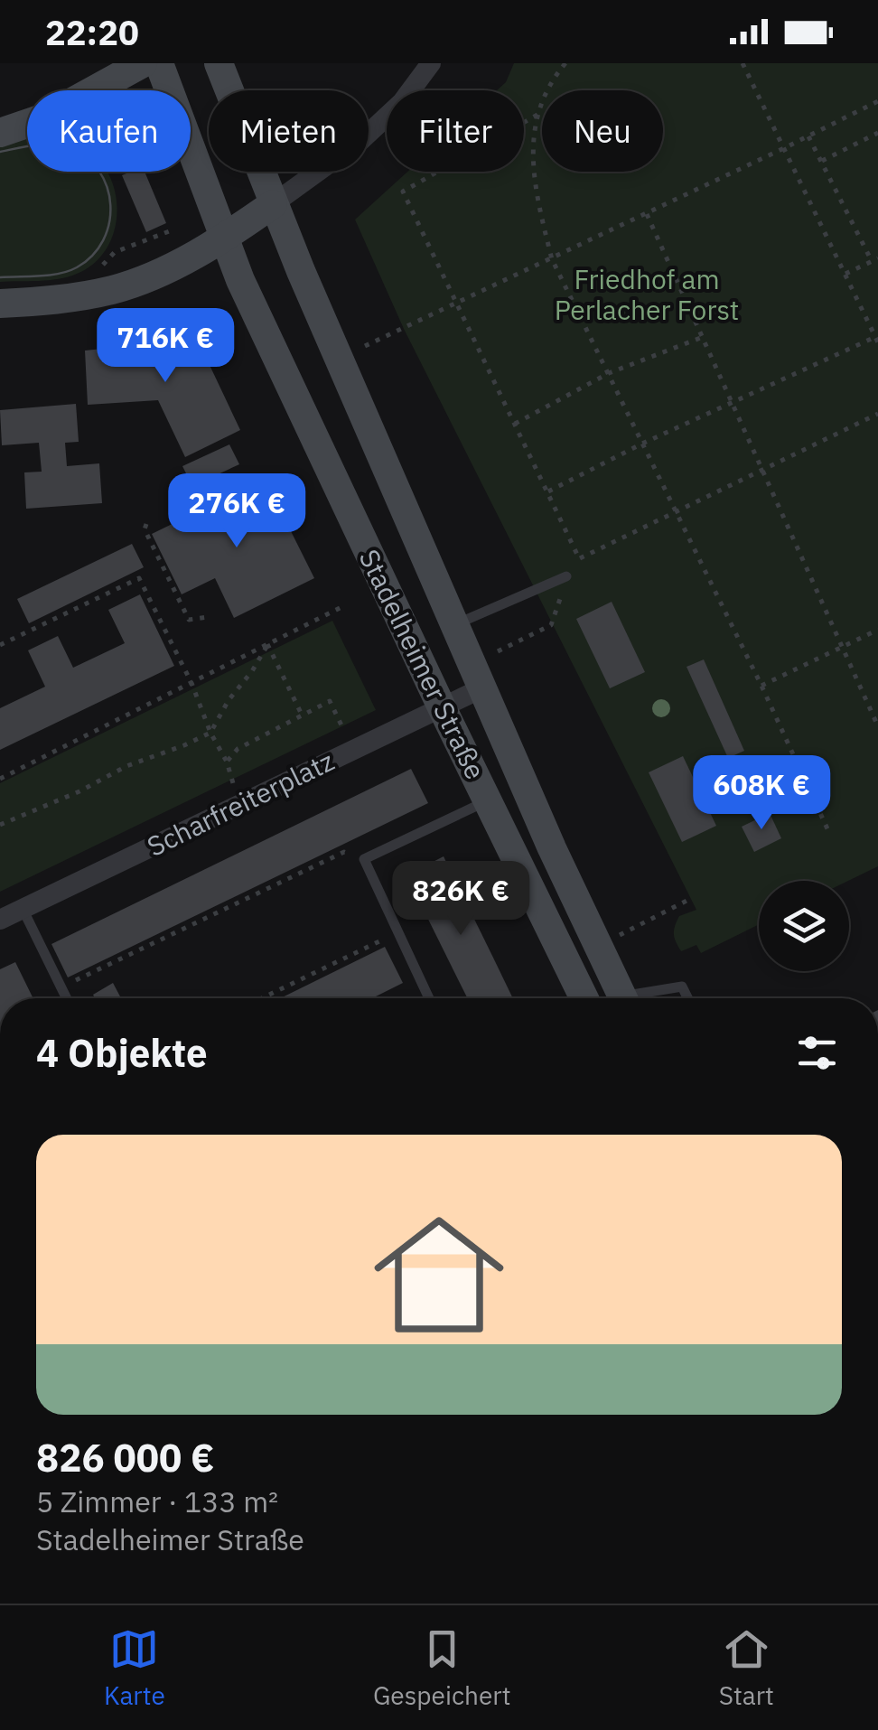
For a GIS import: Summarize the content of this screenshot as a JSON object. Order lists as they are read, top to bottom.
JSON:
{
  "streets": {
    "main road": ["Stadelheimer Straße"],
    "street": ["Scharfreiterplatz"]
  },
  "crossings": [
    ["Stadelheimer Straße", "Scharfreiterplatz"]
  ],
  "parks": ["Friedhof am Perlacher Forst"],
  "page": {
    "status": "22:20",
    "chip": [
      "Kaufen",
      "Mieten",
      "Filter",
      "Neu"
    ],
    "price": [
      "716K €",
      "276K €",
      "608K €",
      "826K €"
    ],
    "heading": "4 Objekte",
    "list": [
      {
        "name": "826 000 €",
        "note": "5 Zimmer · 133 m² · Stadelheimer Straße"
      }
    ],
    "tabs": ["Karte", "Gespeichert", "Start"]
  }
}
